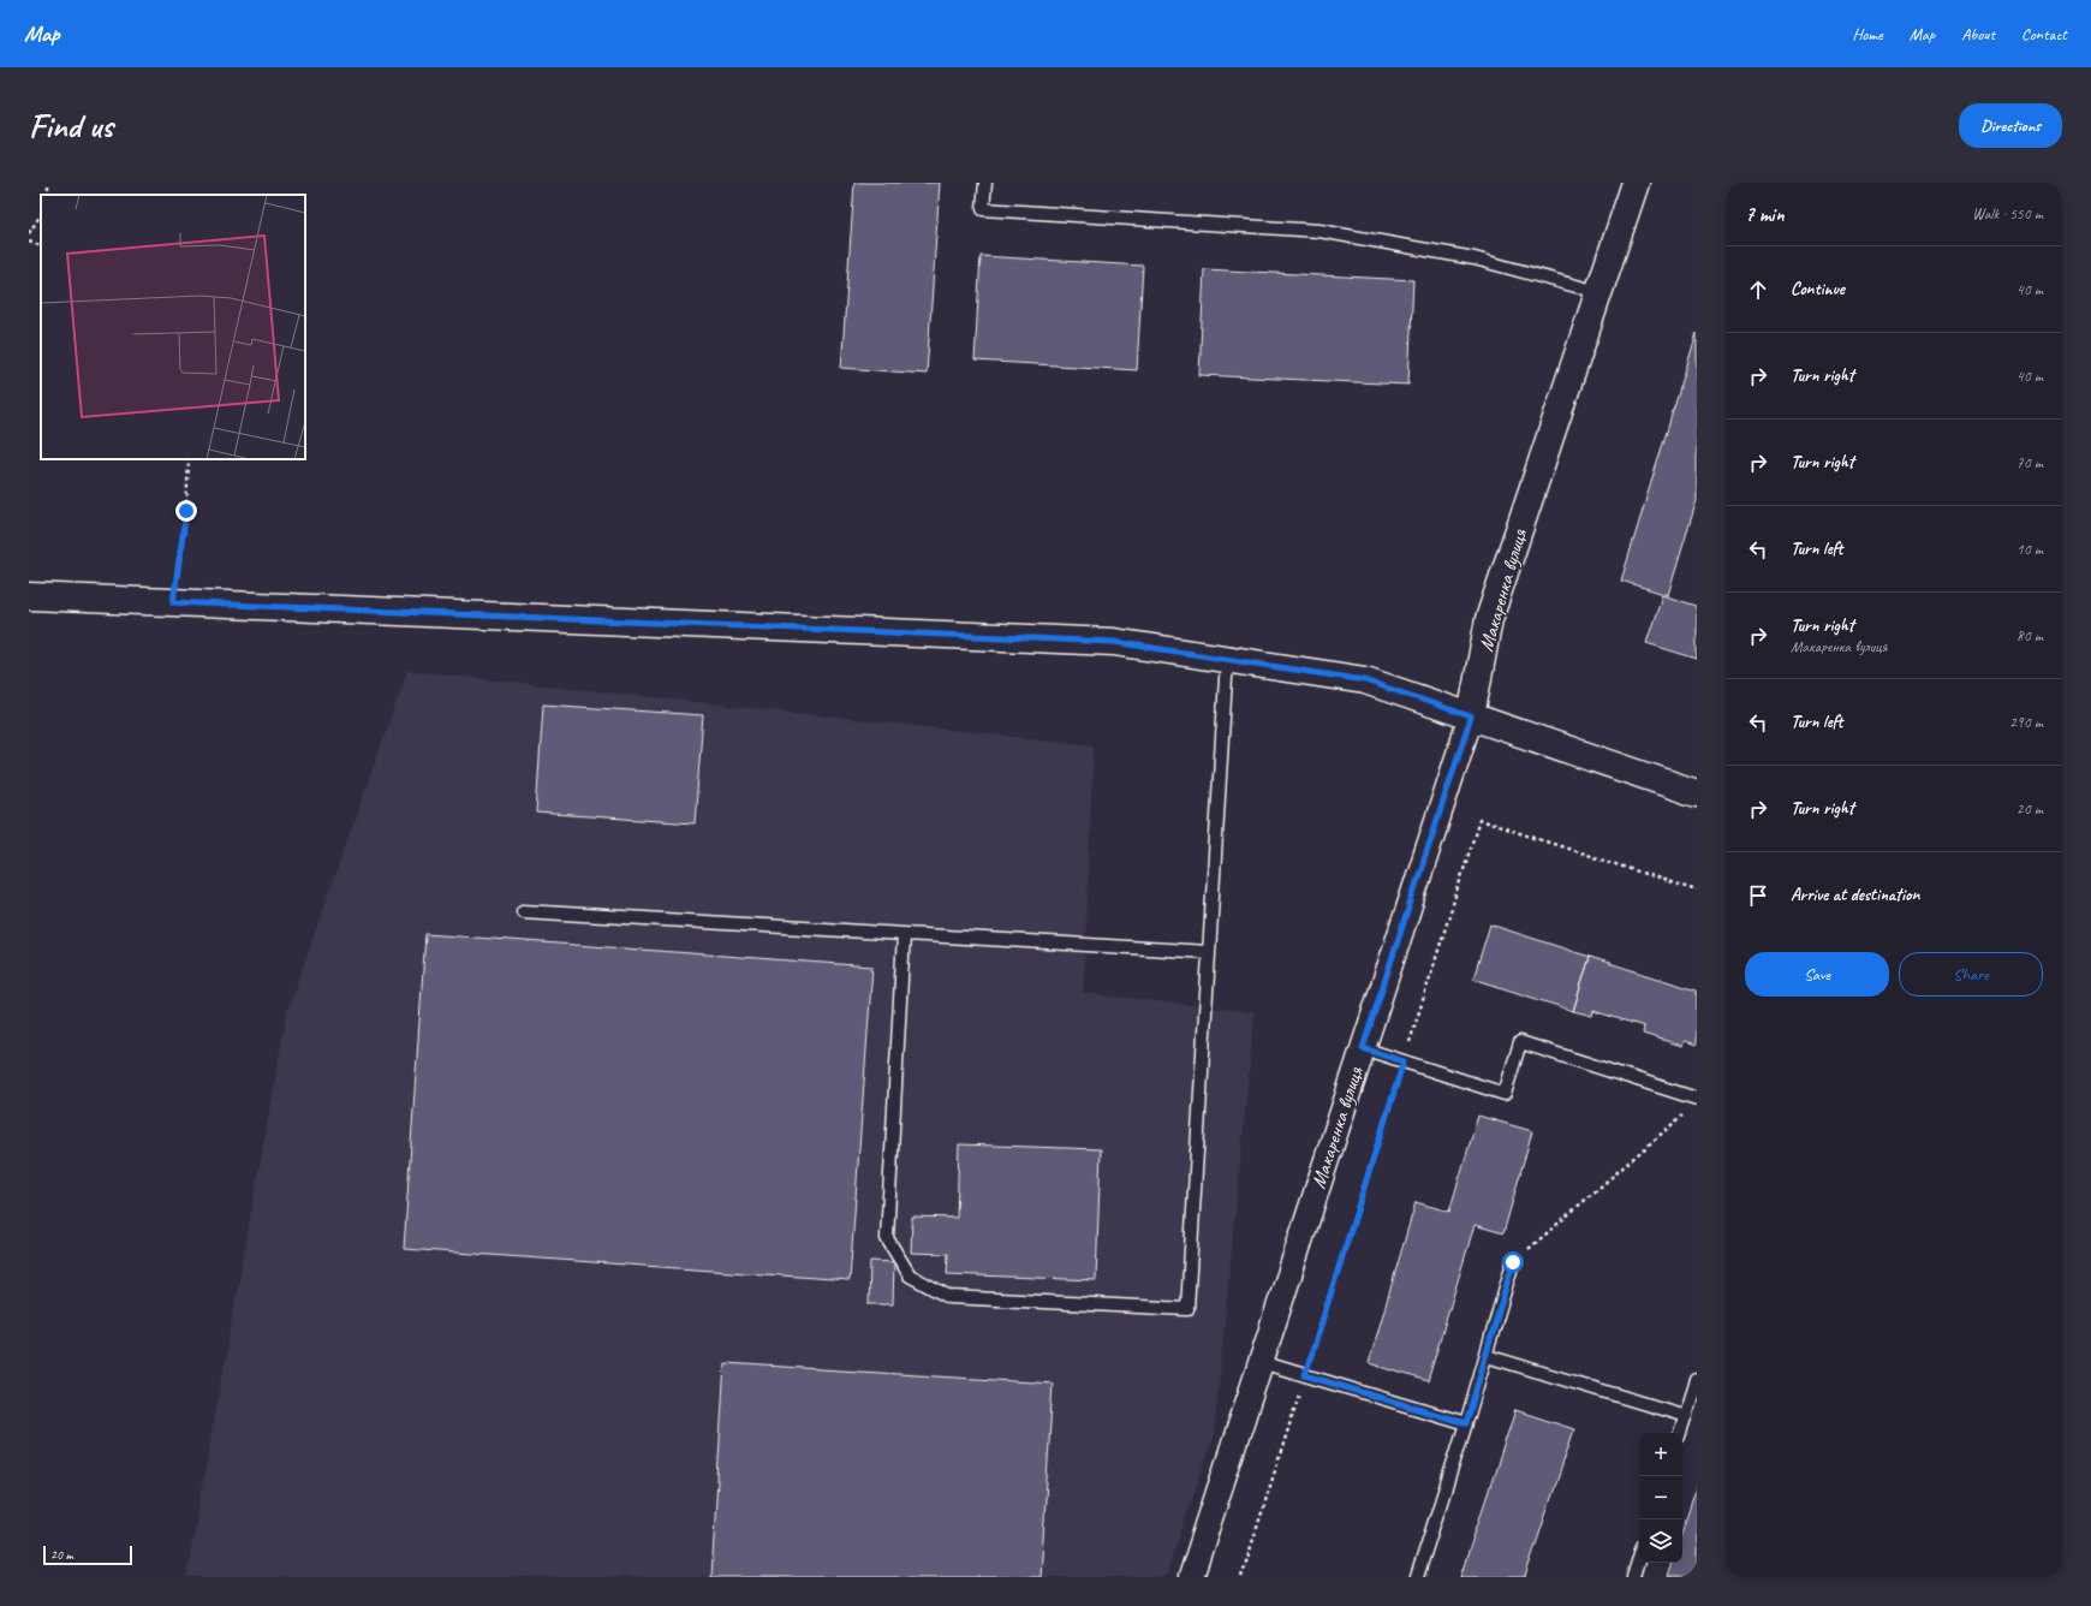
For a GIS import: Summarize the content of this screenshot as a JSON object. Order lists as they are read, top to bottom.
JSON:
{
  "streets": {
    "main road": ["Макаренка вулиця"]
  },
  "scale_bar": "20 m",
  "page": {
    "header": "Map",
    "nav": [
      "Home",
      "Map",
      "About",
      "Contact"
    ],
    "buttons": [
      "Directions",
      ["Save", "Share"]
    ],
    "title": "Find us",
    "heading": ["7 min", "Walk · 550 m"],
    "list": [
      ["Continue", "40 m"],
      ["Turn right", "40 m"],
      ["Turn right", "70 m"],
      ["Turn left", "10 m"],
      ["Turn right", "Макаренка вулиця", "80 m"],
      ["Turn left", "290 m"],
      ["Turn right", "20 m"],
      "Arrive at destination"
    ],
    "map_buttons": ["+", "−"],
    "scale": "20 m"
  }
}
